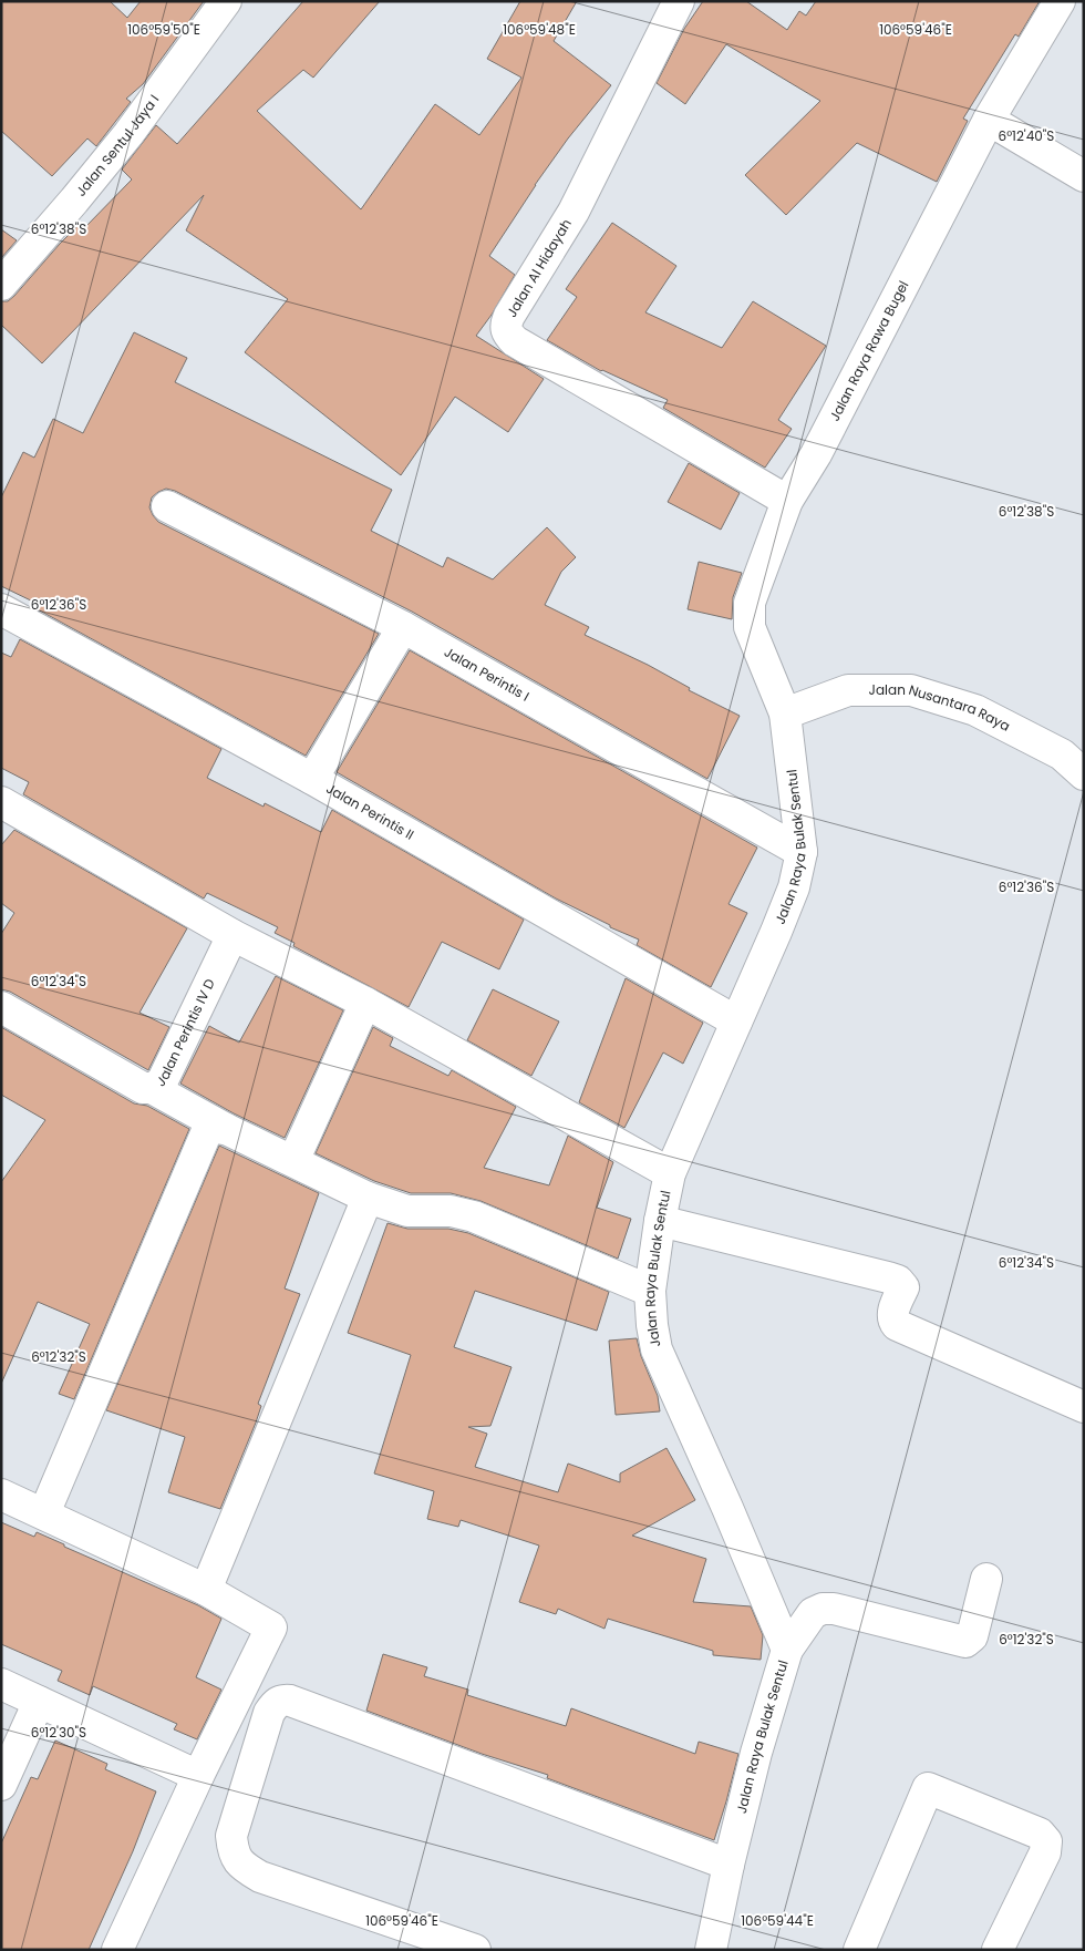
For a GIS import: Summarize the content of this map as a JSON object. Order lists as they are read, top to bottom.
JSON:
{
  "streets": {
    "street": [
      "Jalan Sentul Jaya I",
      "Jalan Al Hidayah",
      "Jalan Raya Rawa Bugel",
      "Jalan Perintis I",
      "Jalan Nusantara Raya",
      "Jalan Perintis II",
      "Jalan Raya Bulak Sentul",
      "Jalan Perintis IV D"
    ]
  },
  "crossings": [
    ["Jalan Al Hidayah", "Jalan Raya Rawa Bugel"],
    ["Jalan Raya Rawa Bugel", "Jalan Nusantara Raya"],
    ["Jalan Raya Rawa Bugel", "Jalan Raya Bulak Sentul"],
    ["Jalan Perintis I", "Jalan Raya Bulak Sentul"],
    ["Jalan Nusantara Raya", "Jalan Raya Bulak Sentul"],
    ["Jalan Perintis II", "Jalan Raya Bulak Sentul"]
  ],
  "coordinates": [
    "106°59'50\"E",
    "106°59'48\"E",
    "106°59'46\"E",
    "6°12'40\"S",
    "6°12'38\"S",
    "6°12'36\"S",
    "6°12'34\"S",
    "6°12'32\"S",
    "6°12'30\"S",
    "106°59'44\"E"
  ]
}
